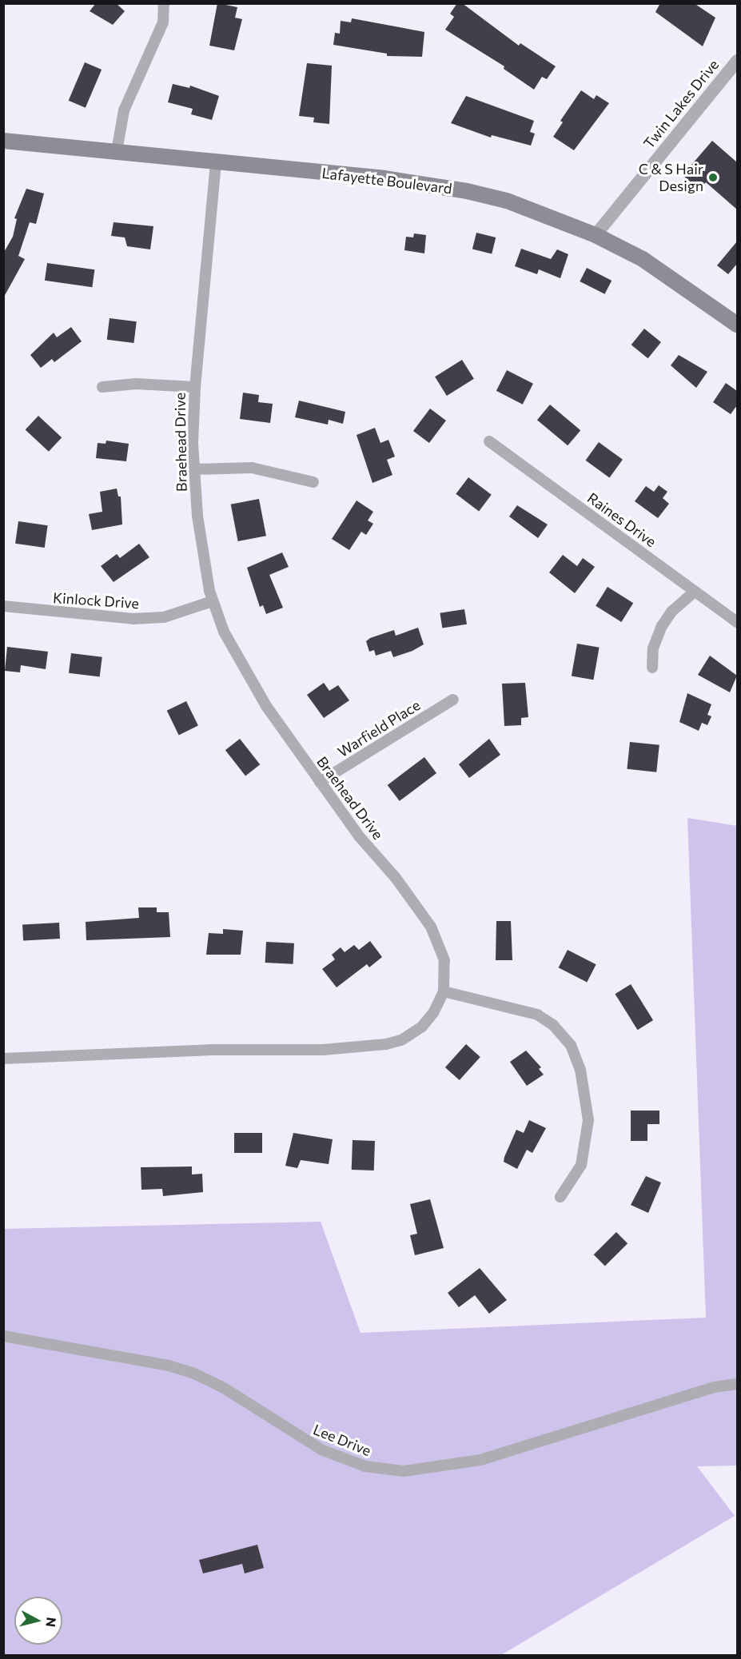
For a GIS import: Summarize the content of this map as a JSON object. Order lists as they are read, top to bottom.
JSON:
{
  "streets": {
    "main road": ["Lafayette Boulevard"],
    "street": [
      "Twin Lakes Drive",
      "Braehead Drive",
      "Raines Drive",
      "Kinlock Drive",
      "Warfield Place",
      "Lee Drive"
    ]
  },
  "crossings": [
    ["Twin Lakes Drive", "Lafayette Boulevard"],
    ["Lafayette Boulevard", "Braehead Drive"],
    ["Braehead Drive", "Kinlock Drive"],
    ["Braehead Drive", "Warfield Place"]
  ],
  "places": ["C & S Hair Design"],
  "north": "right"
}
